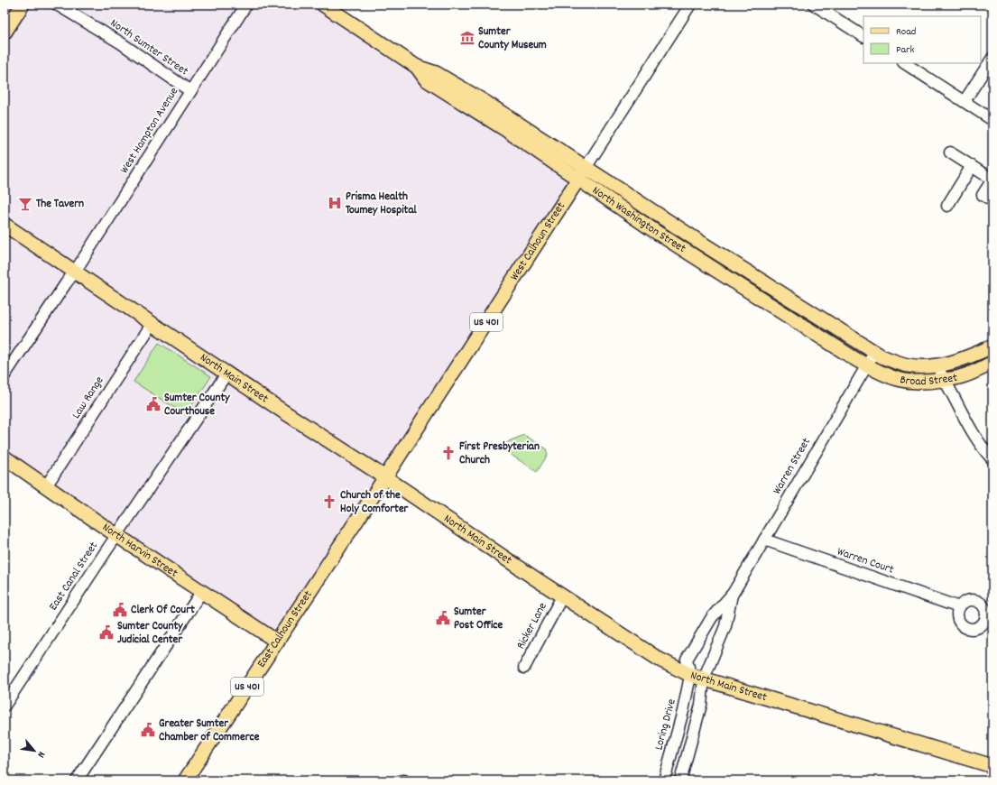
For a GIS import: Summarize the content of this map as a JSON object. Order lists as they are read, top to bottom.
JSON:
{
  "streets": {
    "main road": [
      "North Washington Street",
      "West Calhoun Street",
      "US 401",
      "Broad Street",
      "North Main Street",
      "North Harvin Street",
      "East Calhoun Street"
    ],
    "street": [
      "North Sumter Street",
      "West Hampton Avenue",
      "Law Range",
      "Warren Street",
      "Warren Court",
      "East Canal Street",
      "Ricker Lane",
      "Loring Drive"
    ]
  },
  "crossings": [
    ["North Sumter Street", "West Hampton Avenue"],
    ["West Hampton Avenue", "North Main Street"],
    ["North Washington Street", "West Calhoun Street"],
    ["North Washington Street", "Broad Street"],
    ["North Washington Street", "Warren Street"],
    ["West Calhoun Street", "North Main Street"],
    ["West Calhoun Street", "East Calhoun Street"],
    ["Broad Street", "Warren Street"],
    ["North Main Street", "Law Range"],
    ["North Main Street", "Warren Street"],
    ["North Main Street", "East Canal Street"],
    ["North Main Street", "Ricker Lane"],
    ["North Main Street", "East Calhoun Street"],
    ["North Main Street", "Loring Drive"],
    ["Law Range", "North Harvin Street"],
    ["Warren Street", "Warren Court"],
    ["Warren Street", "Loring Drive"],
    ["North Harvin Street", "East Canal Street"],
    ["North Harvin Street", "East Calhoun Street"]
  ],
  "places": {
    "museum": ["Sumter County Museum"],
    "hospital": ["Prisma Health Toumey Hospital"],
    "bar": ["The Tavern"],
    "public building": [
      "Sumter County Courthouse",
      "Clerk Of Court",
      "Sumter Post Office",
      "Sumter County Judicial Center",
      "Greater Sumter Chamber of Commerce"
    ],
    "church": ["First Presbyterian Church", "Church of the Holy Comforter"]
  },
  "legend": ["Road", "Park"],
  "north": "bottom right"
}
